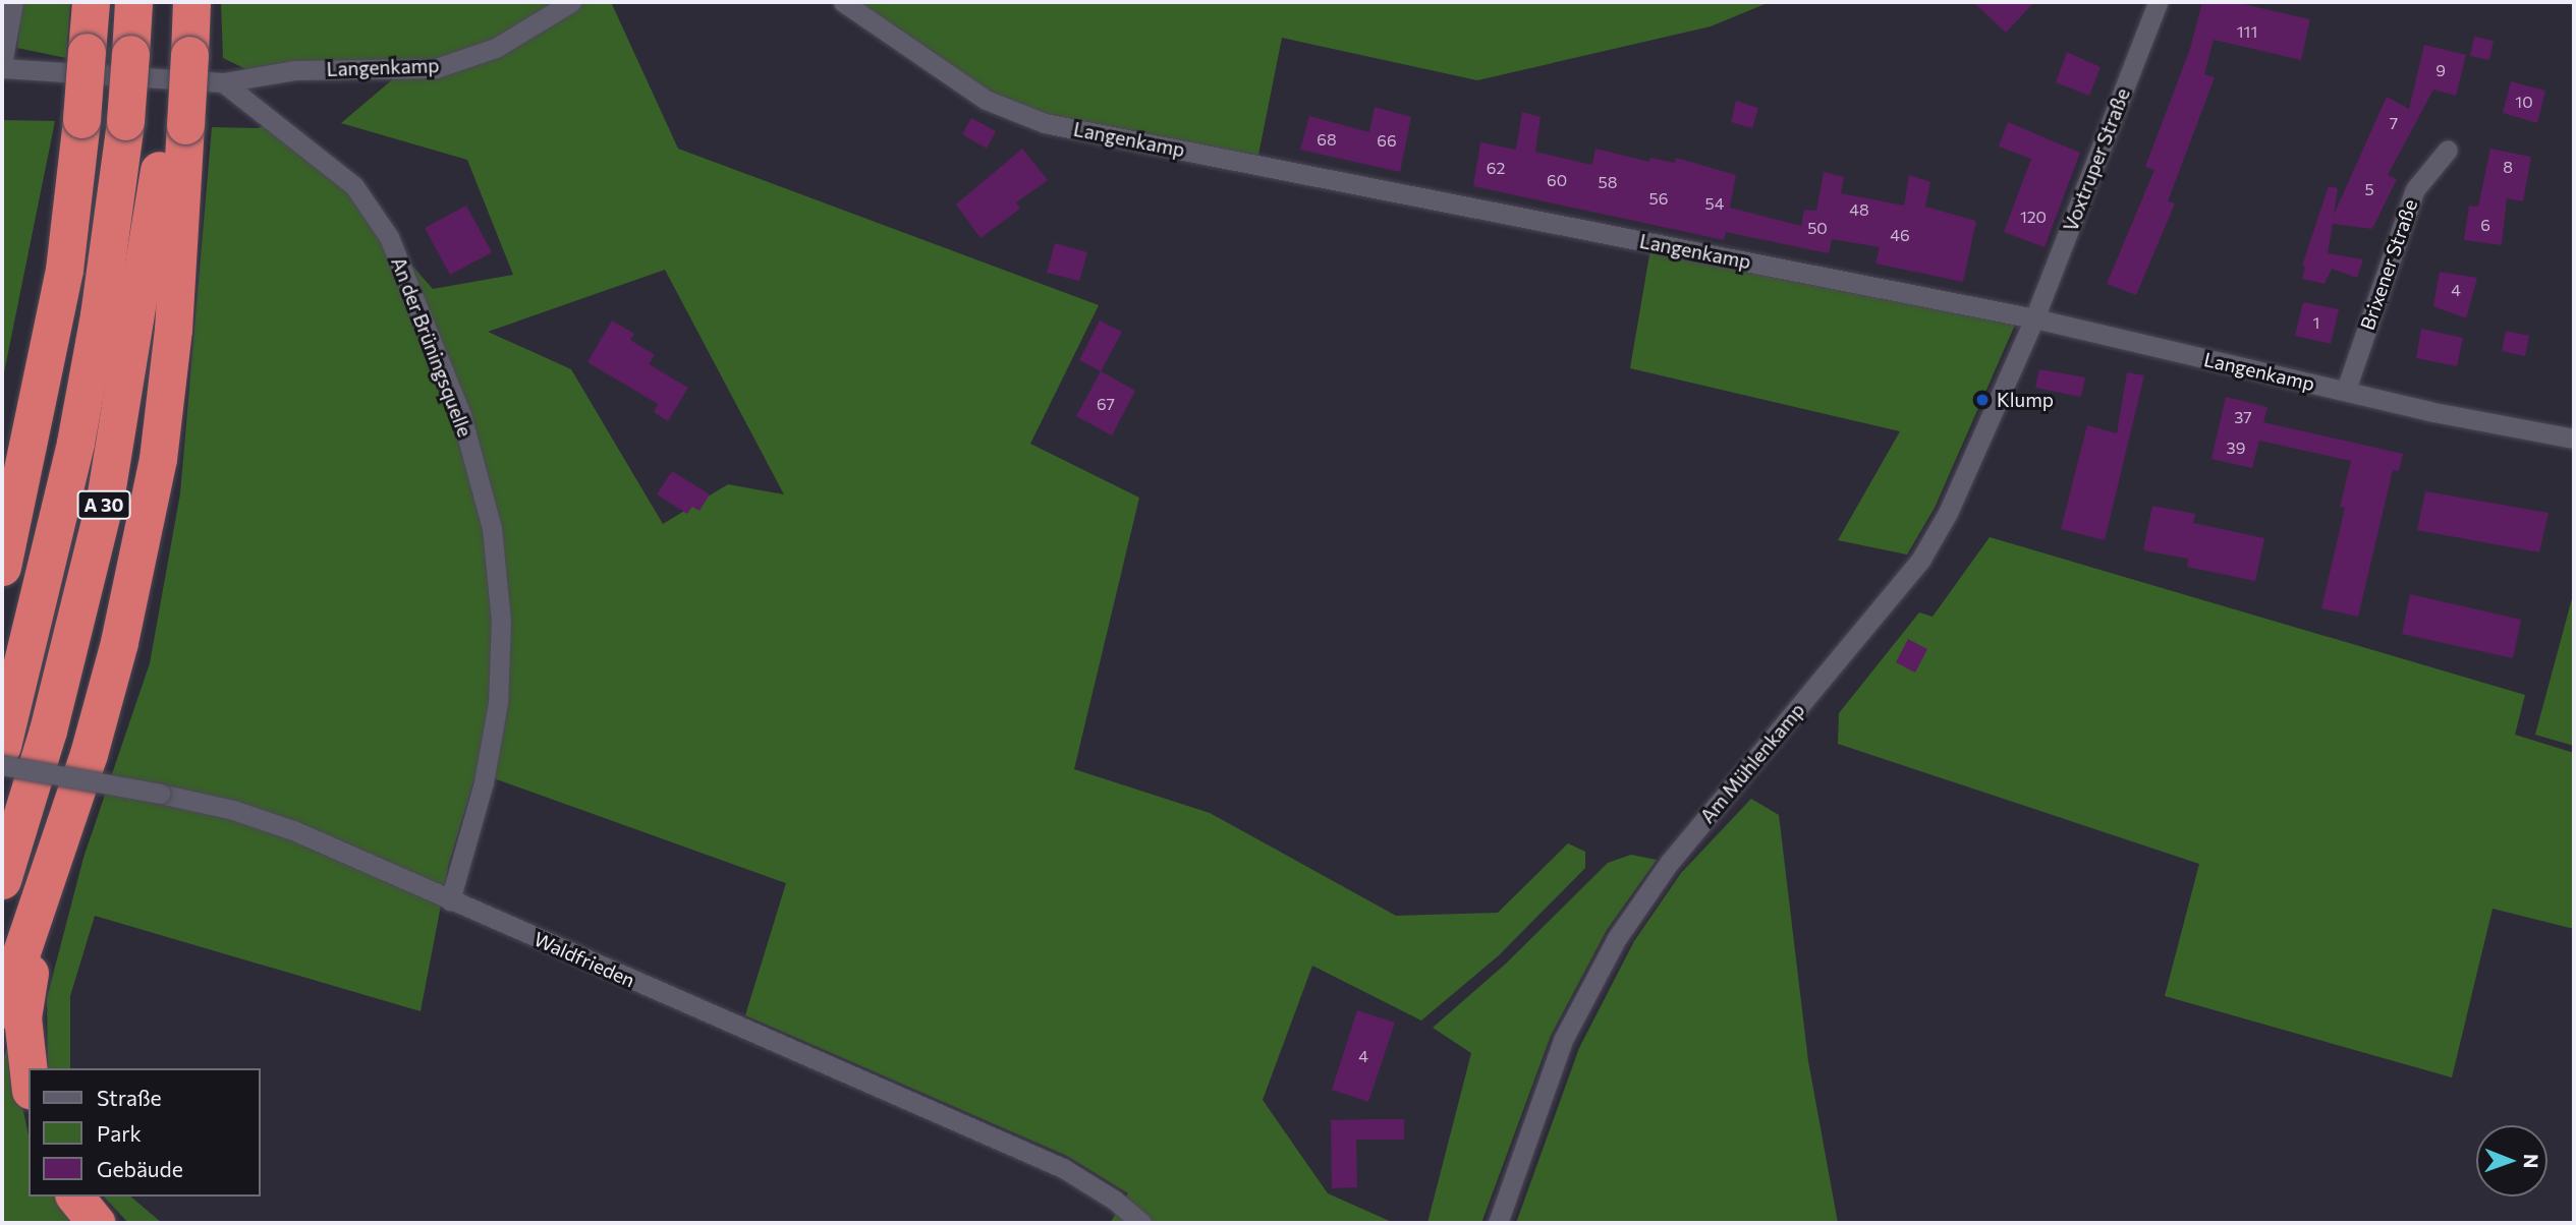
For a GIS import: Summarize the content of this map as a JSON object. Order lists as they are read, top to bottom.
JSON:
{
  "streets": {
    "highway": ["A 30"],
    "street": [
      "Langenkamp",
      "Voxtruper Straße",
      "Brixener Straße",
      "An der Brüningsquelle",
      "Am Mühlenkamp",
      "Waldfrieden"
    ]
  },
  "crossings": [
    ["Langenkamp", "Voxtruper Straße"],
    ["Langenkamp", "Brixener Straße"],
    ["Langenkamp", "An der Brüningsquelle"],
    ["Langenkamp", "Am Mühlenkamp"],
    ["Voxtruper Straße", "Am Mühlenkamp"],
    ["An der Brüningsquelle", "Waldfrieden"]
  ],
  "places": ["Klump"],
  "house_numbers": [
    "111",
    "9",
    "10",
    "7",
    "68",
    "66",
    "8",
    "62",
    "60",
    "58",
    "5",
    "56",
    "54",
    "48",
    "120",
    "6",
    "50",
    "46",
    "4",
    "1",
    "67",
    "37",
    "39",
    "4"
  ],
  "legend": ["Straße", "Park", "Gebäude"],
  "north": "right"
}
